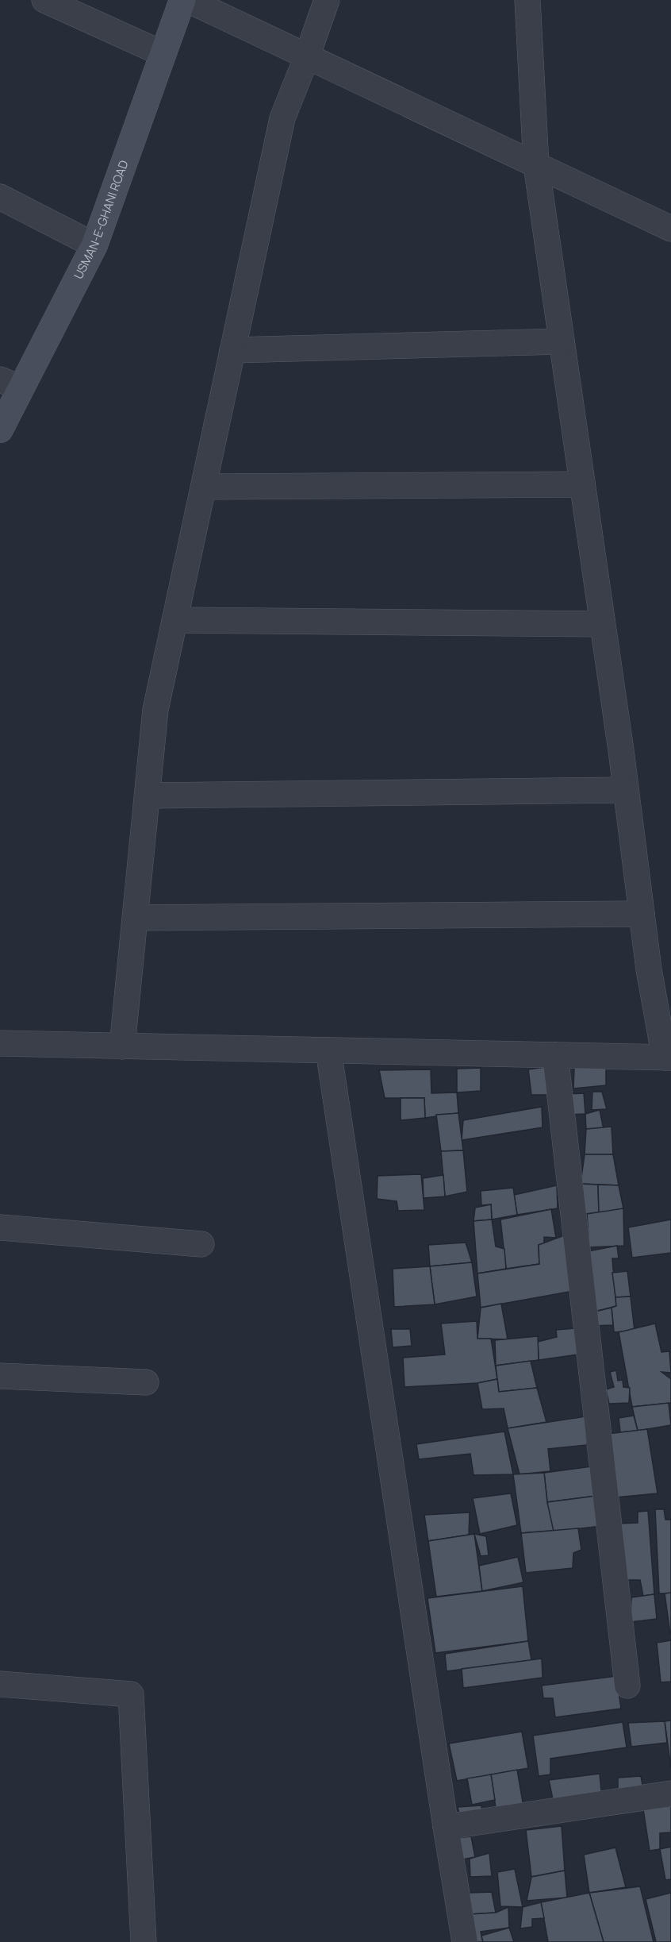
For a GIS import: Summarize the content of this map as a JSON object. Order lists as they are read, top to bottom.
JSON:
{
  "streets": {
    "main road": ["USMAN-E-GHANI ROAD"]
  }
}
